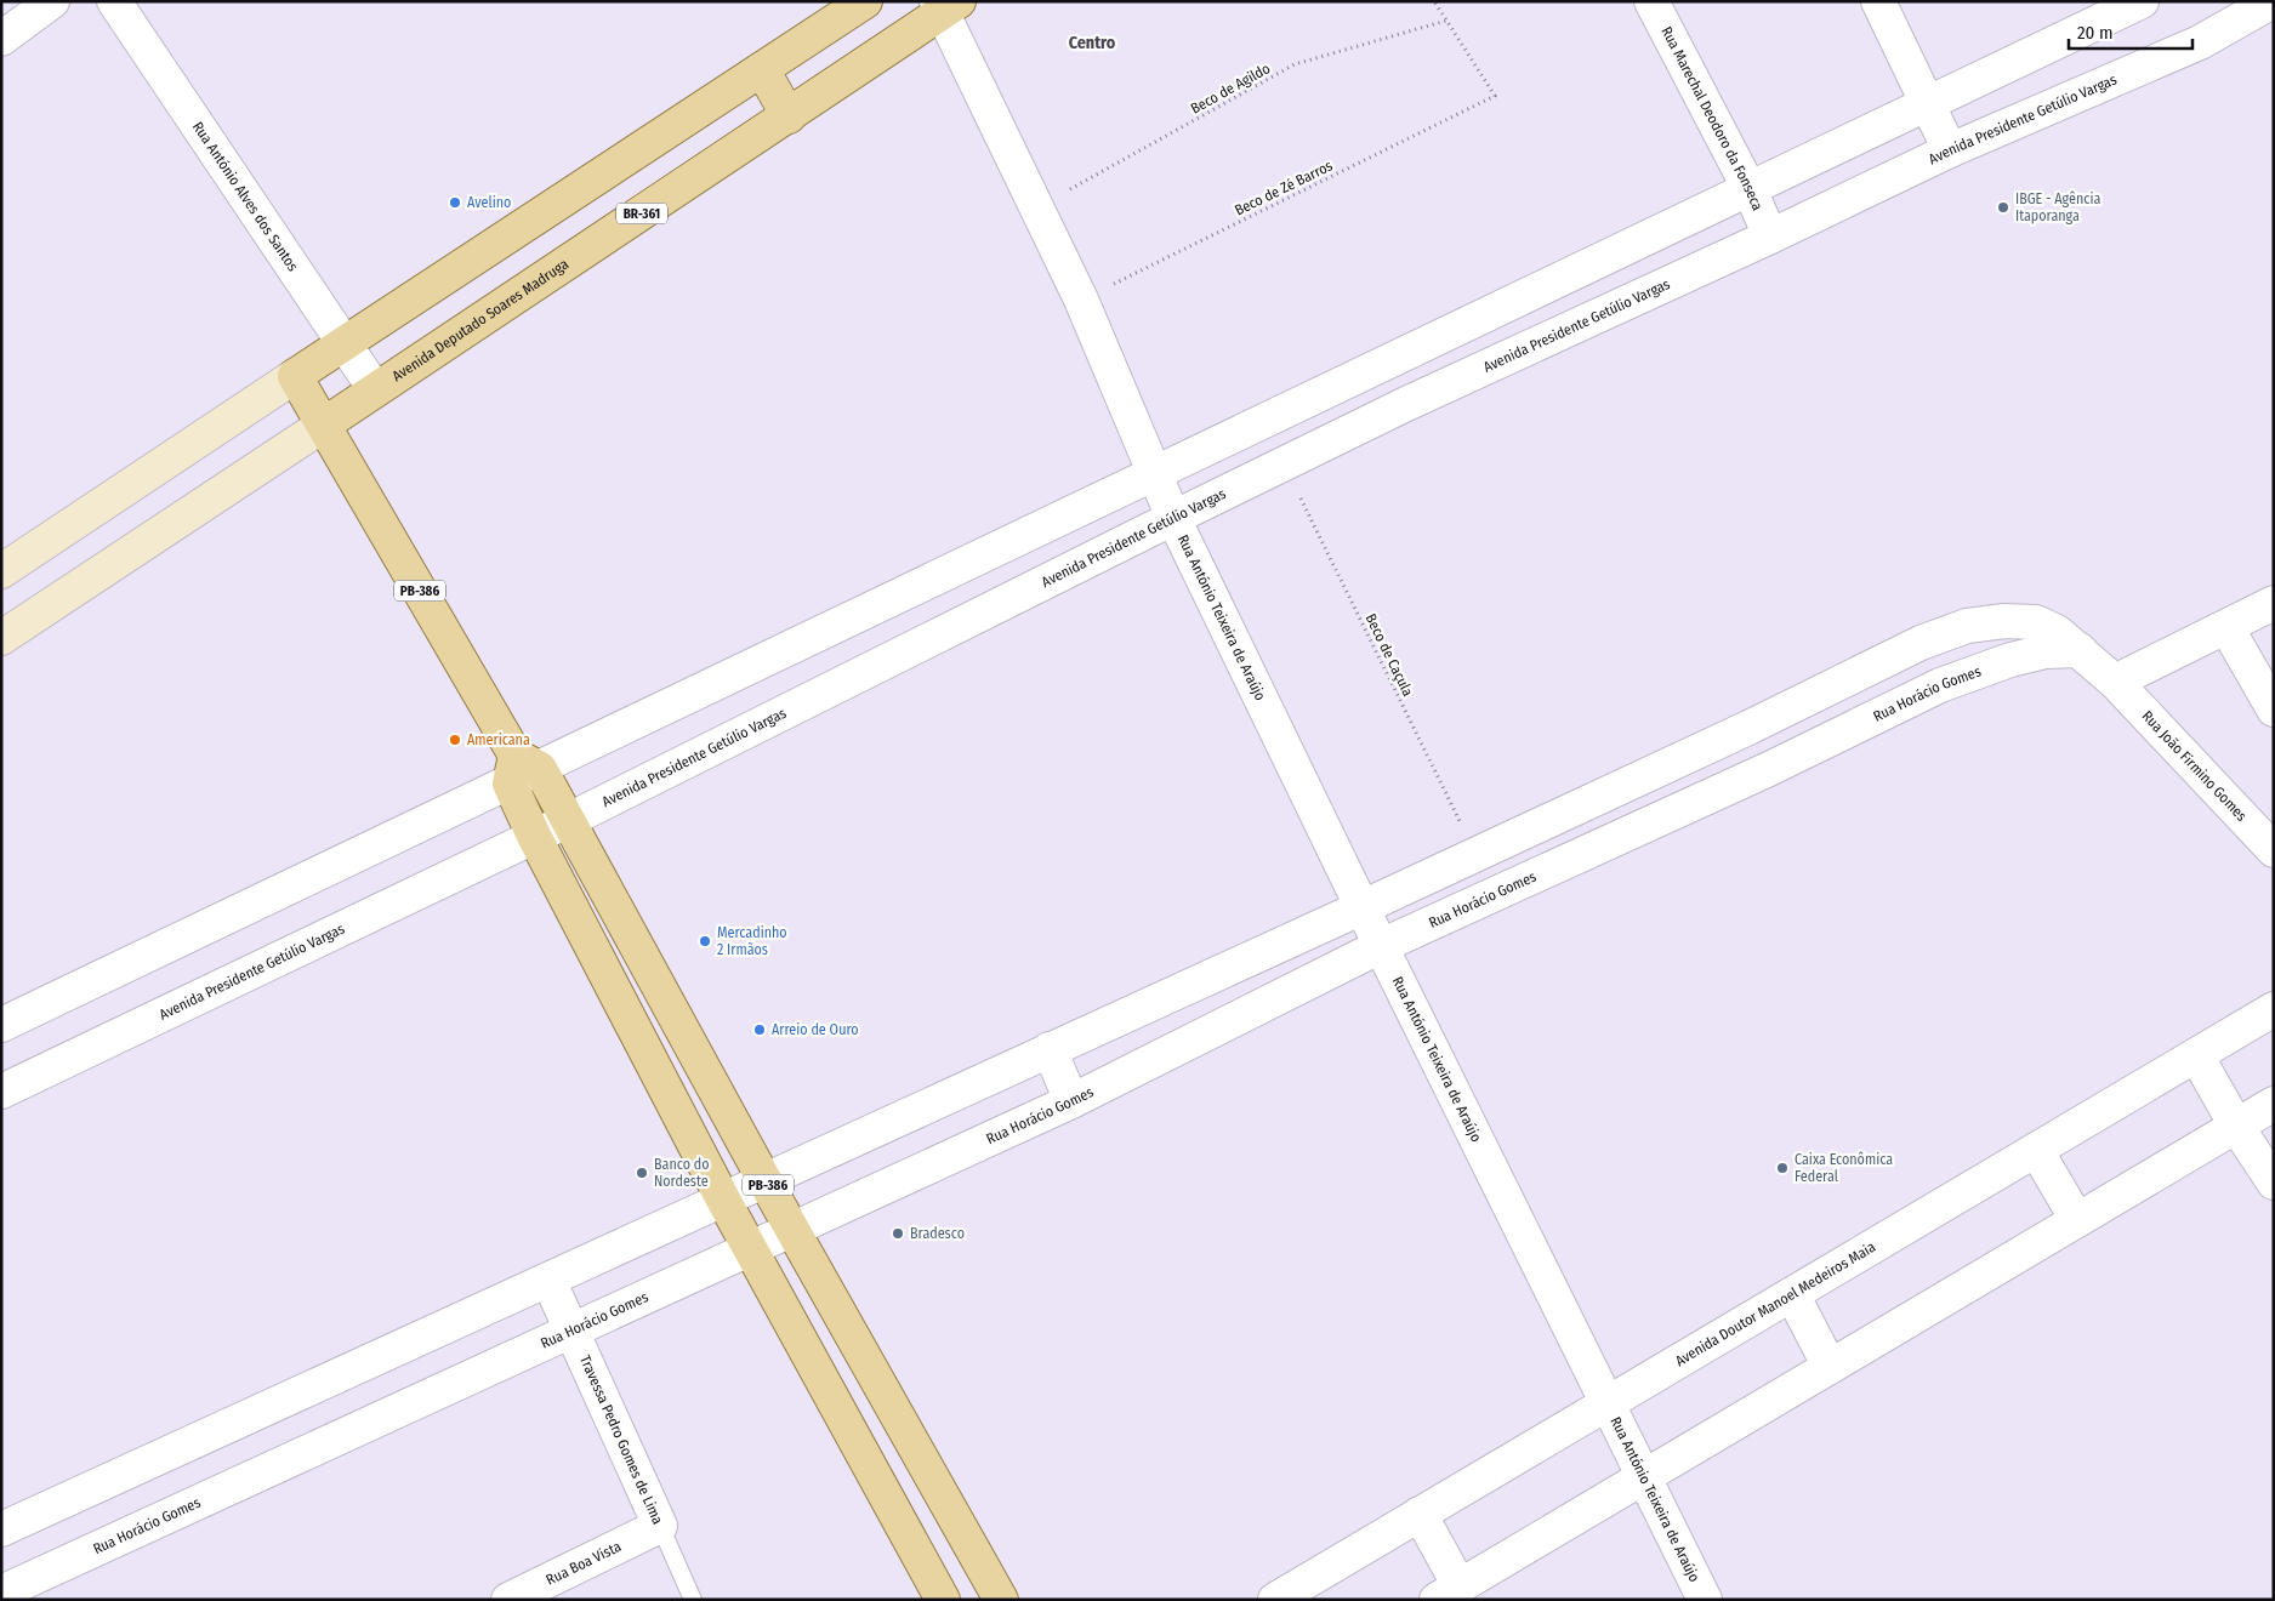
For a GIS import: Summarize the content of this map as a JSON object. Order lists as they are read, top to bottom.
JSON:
{
  "streets": {
    "main road": ["BR-361", "Avenida Deputado Soares Madruga", "PB-386"],
    "street": [
      "Rua Marechal Deodoro da Fonseca",
      "Avenida Presidente Getúlio Vargas",
      "Rua António Alves dos Santos",
      "Rua António Teixeira de Araújo",
      "Rua Horácio Gomes",
      "Rua João Firmino Gomes",
      "Avenida Doutor Manoel Medeiros Maia",
      "Travessa Pedro Gomes de Lima",
      "Rua Boa Vista"
    ],
    "path": ["Beco de Agildo", "Beco de Zé Barros", "Beco de Caçula"]
  },
  "crossings": [
    ["Beco de Agildo", "Beco de Zé Barros"],
    ["Beco de Agildo", "Rua António Teixeira de Araújo"],
    ["Rua Marechal Deodoro da Fonseca", "Avenida Presidente Getúlio Vargas"],
    ["Avenida Presidente Getúlio Vargas", "PB-386"],
    ["Avenida Presidente Getúlio Vargas", "Rua António Teixeira de Araújo"],
    ["Avenida Presidente Getúlio Vargas", "Beco de Caçula"],
    ["Beco de Zé Barros", "Rua António Teixeira de Araújo"],
    ["Rua António Alves dos Santos", "Avenida Deputado Soares Madruga"],
    ["Avenida Deputado Soares Madruga", "PB-386"],
    ["Avenida Deputado Soares Madruga", "Rua António Teixeira de Araújo"],
    ["PB-386", "Rua Horácio Gomes"],
    ["Rua António Teixeira de Araújo", "Rua Horácio Gomes"],
    ["Rua António Teixeira de Araújo", "Avenida Doutor Manoel Medeiros Maia"],
    ["Rua Horácio Gomes", "Travessa Pedro Gomes de Lima"],
    ["Travessa Pedro Gomes de Lima", "Rua Boa Vista"]
  ],
  "districts": ["Centro"],
  "places": [
    "Avelino",
    "IBGE - Agência Itaporanga",
    "Americana",
    "Mercadinho 2 Irmãos",
    "Arreio de Ouro",
    "Caixa Econômica Federal",
    "Banco do Nordeste",
    "Bradesco"
  ],
  "scale_bar": "20 m"
}
